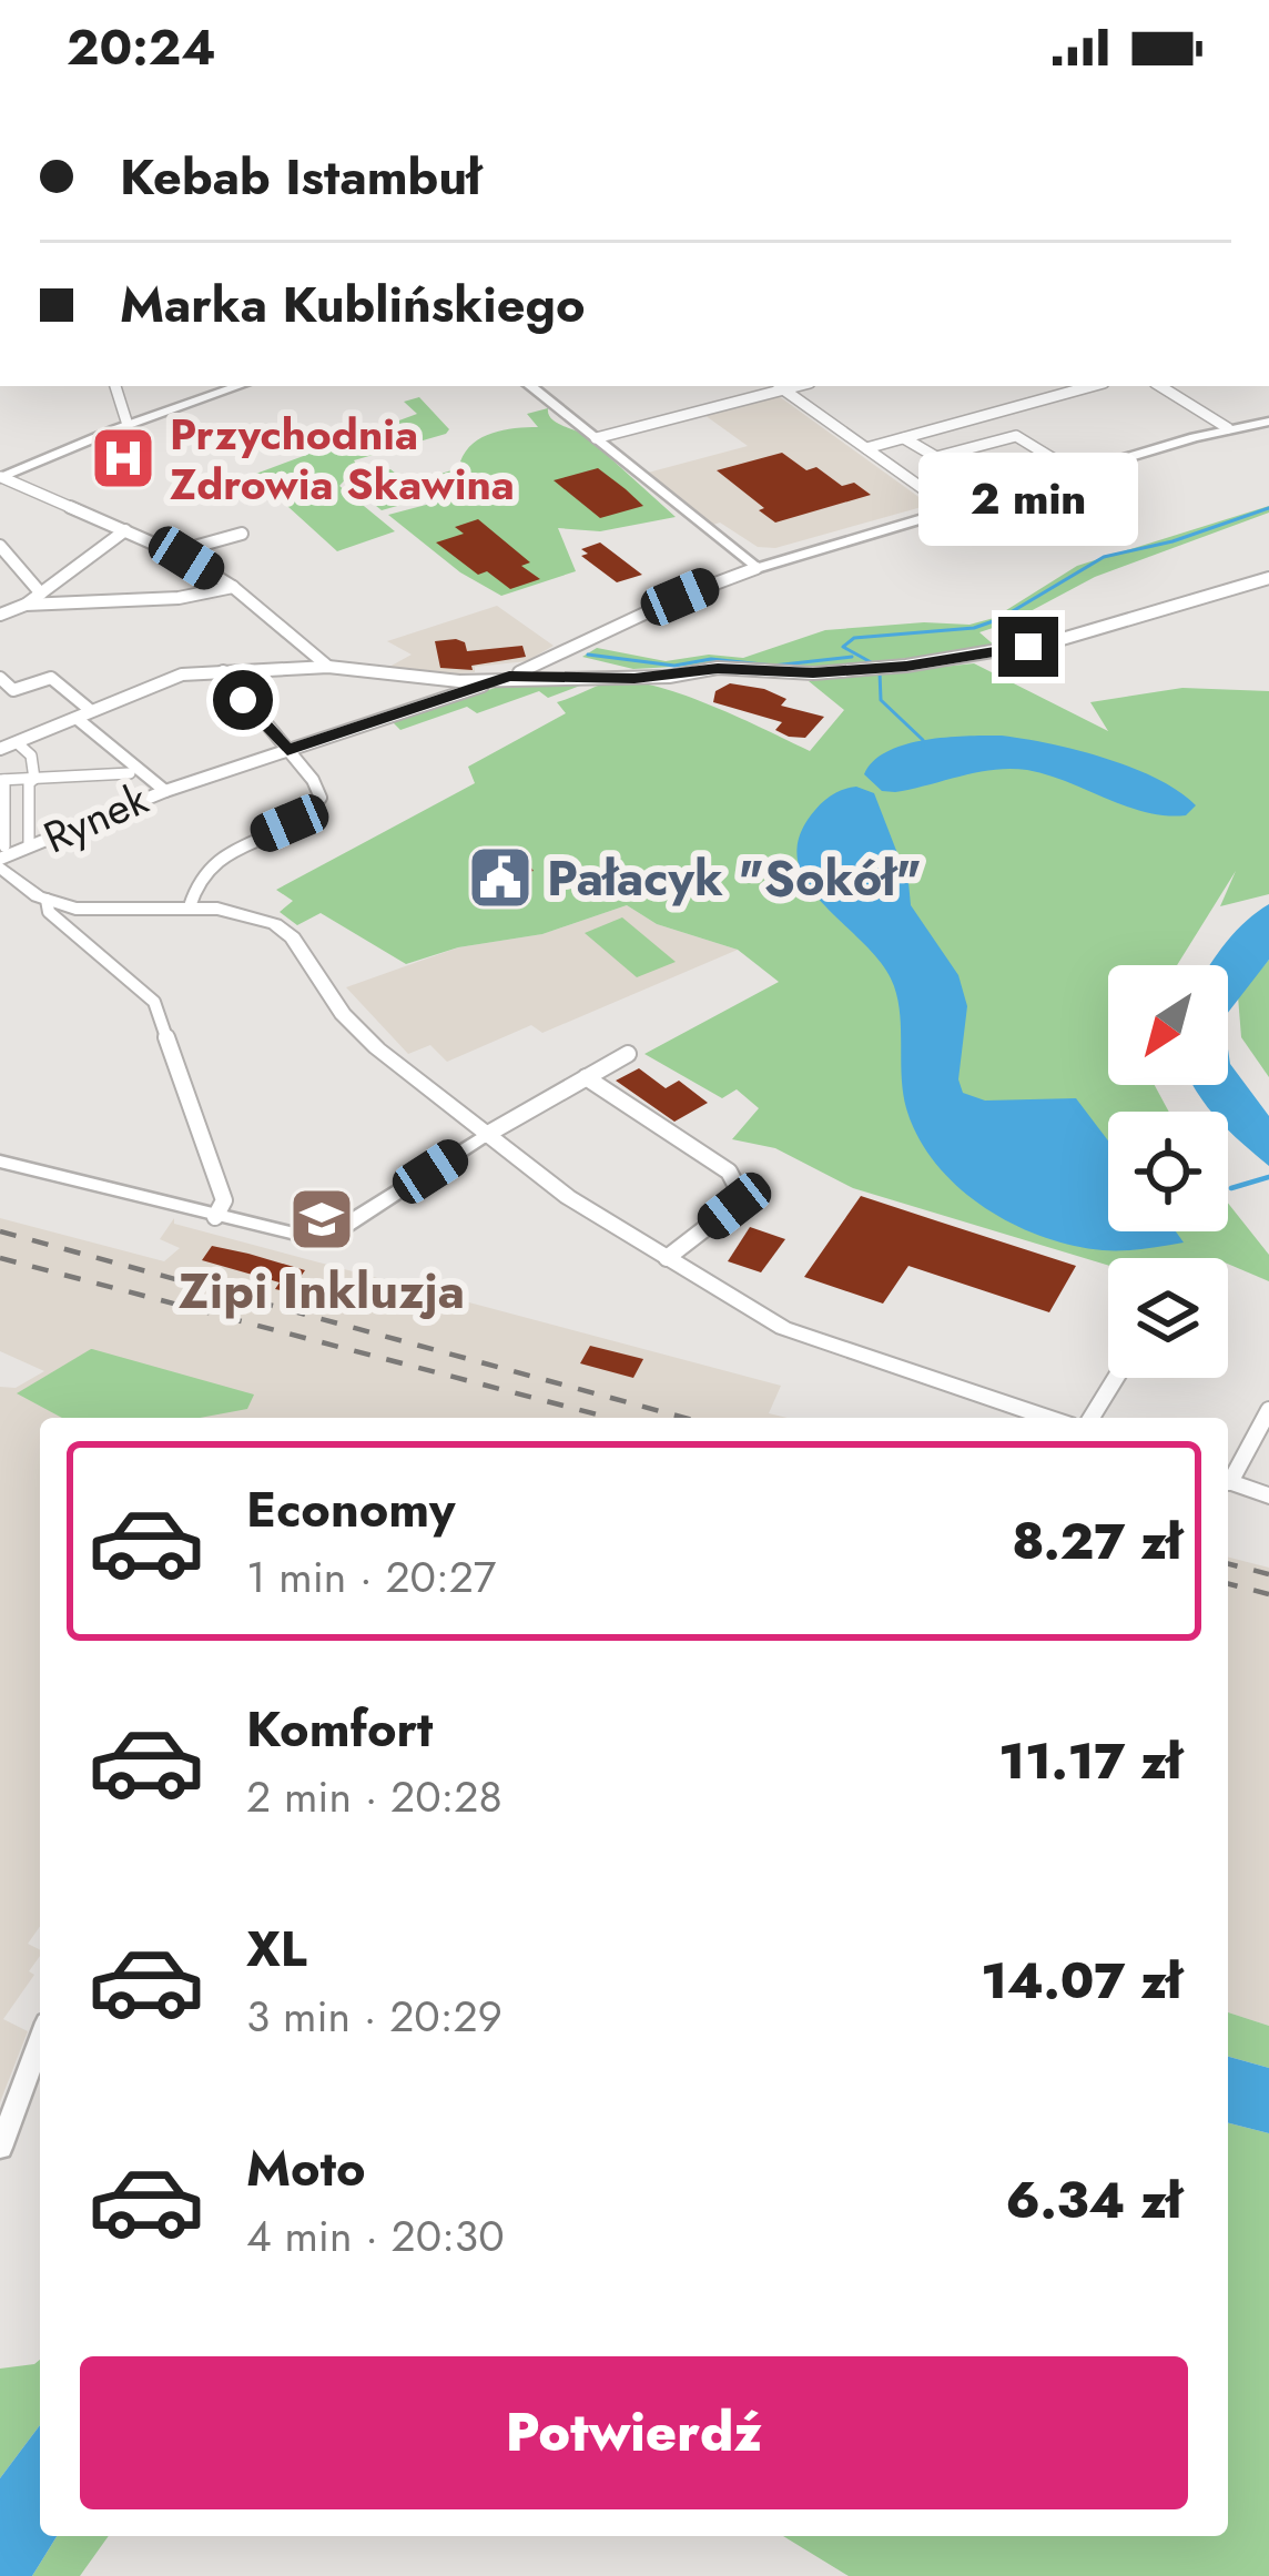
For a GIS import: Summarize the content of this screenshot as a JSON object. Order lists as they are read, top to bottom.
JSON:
{
  "streets": {
    "street": ["Rynek"]
  },
  "places": {
    "hospital": ["Przychodnia Zdrowia Skawina"],
    "public building": ["Pałacyk \"Sokół\""],
    "school or university": ["Zipi Inkluzja"]
  },
  "north": "bottom left",
  "page": {
    "status": "20:24",
    "banner": ["Kebab Istambuł", "Marka Kublińskiego"],
    "bubble": "2 min",
    "list": [
      {
        "name": "Economy",
        "note": "1 min · 20:27",
        "value": "8.27 zł"
      },
      {
        "name": "Komfort",
        "note": "2 min · 20:28",
        "value": "11.17 zł"
      },
      {
        "name": "XL",
        "note": "3 min · 20:29",
        "value": "14.07 zł"
      },
      {
        "name": "Moto",
        "note": "4 min · 20:30",
        "value": "6.34 zł"
      }
    ],
    "buttons": "Potwierdź"
  }
}
